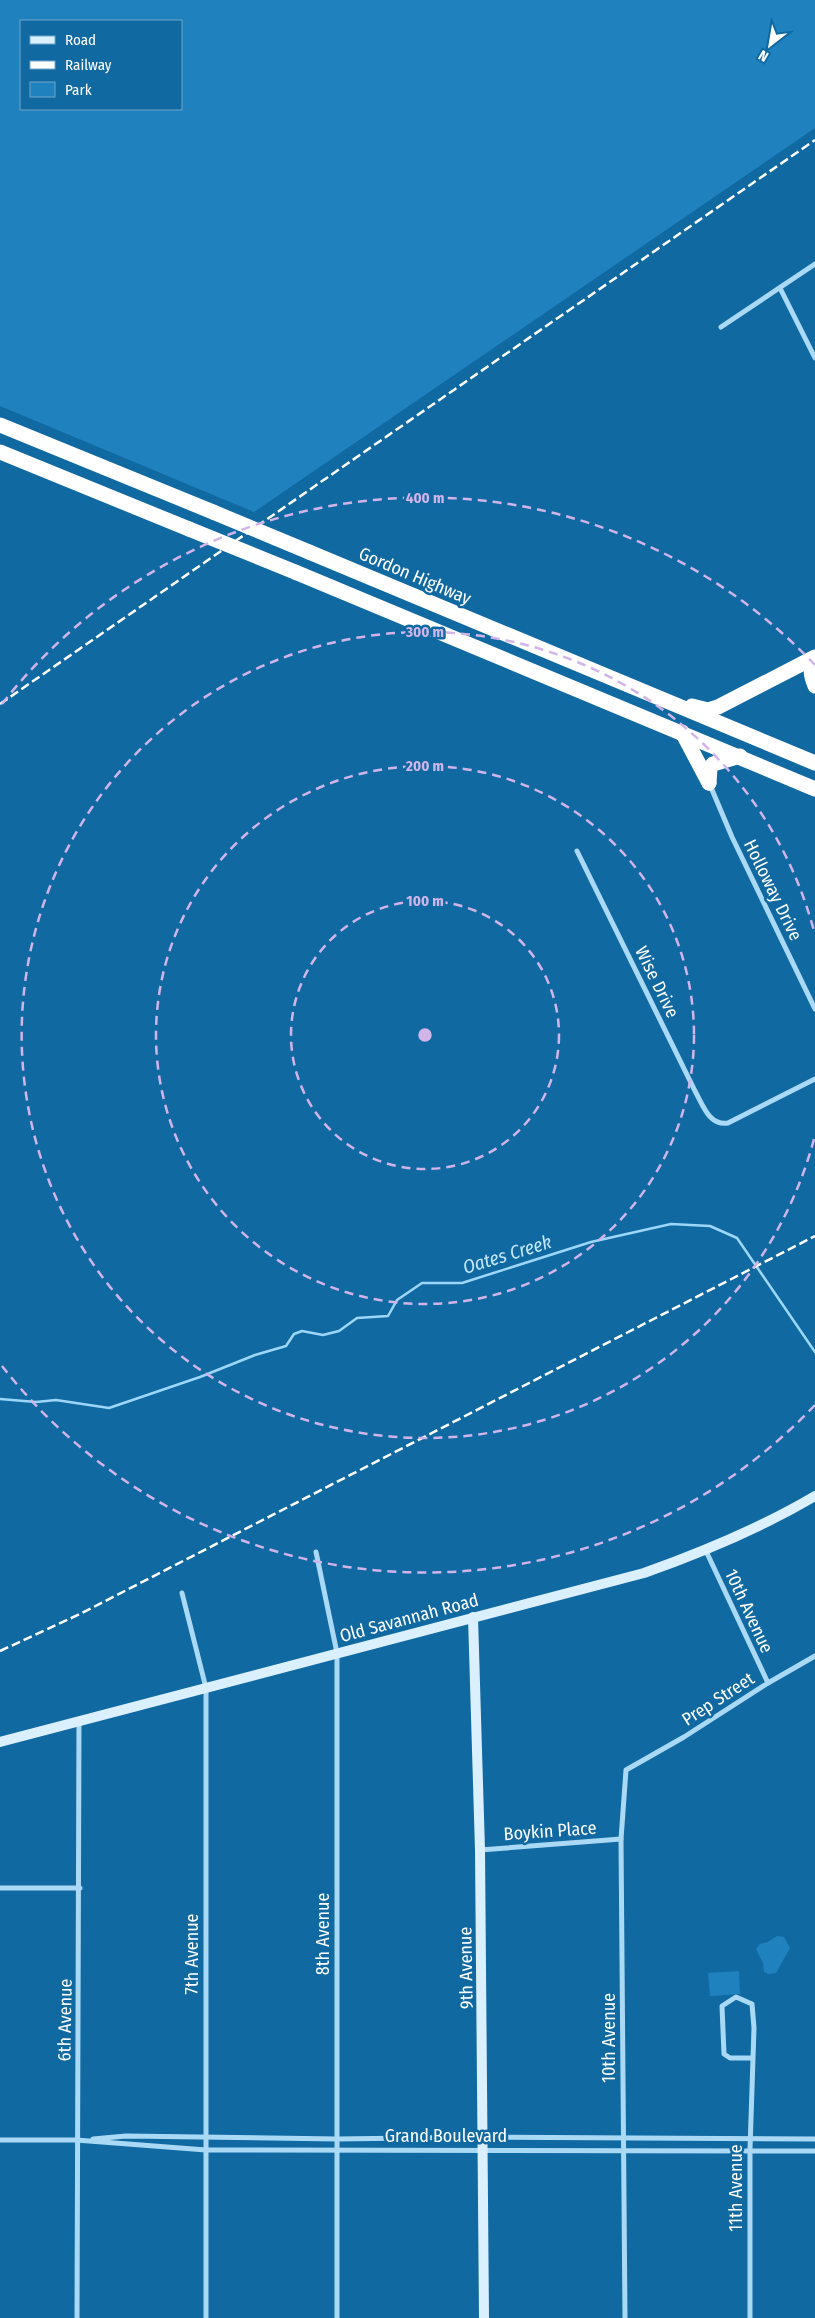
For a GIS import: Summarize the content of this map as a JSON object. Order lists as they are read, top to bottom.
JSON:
{
  "streets": {
    "highway": ["Gordon Highway"],
    "street": [
      "Holloway Drive",
      "Wise Drive",
      "10th Avenue",
      "Old Savannah Road",
      "Prep Street",
      "Boykin Place",
      "8th Avenue",
      "7th Avenue",
      "9th Avenue",
      "6th Avenue",
      "Grand Boulevard",
      "11th Avenue"
    ]
  },
  "crossings": [
    ["10th Avenue", "Old Savannah Road"],
    ["10th Avenue", "Prep Street"],
    ["10th Avenue", "Boykin Place"],
    ["10th Avenue", "Grand Boulevard"],
    ["Old Savannah Road", "8th Avenue"],
    ["Old Savannah Road", "7th Avenue"],
    ["Old Savannah Road", "9th Avenue"],
    ["Old Savannah Road", "6th Avenue"],
    ["Boykin Place", "9th Avenue"],
    ["8th Avenue", "Grand Boulevard"],
    ["7th Avenue", "Grand Boulevard"],
    ["9th Avenue", "Grand Boulevard"],
    ["6th Avenue", "Grand Boulevard"],
    ["Grand Boulevard", "11th Avenue"]
  ],
  "water": ["Oates Creek"],
  "legend": ["Road", "Railway", "Park"],
  "north": "bottom left",
  "rings": [
    "400 m",
    "300 m",
    "200 m",
    "100 m"
  ]
}
